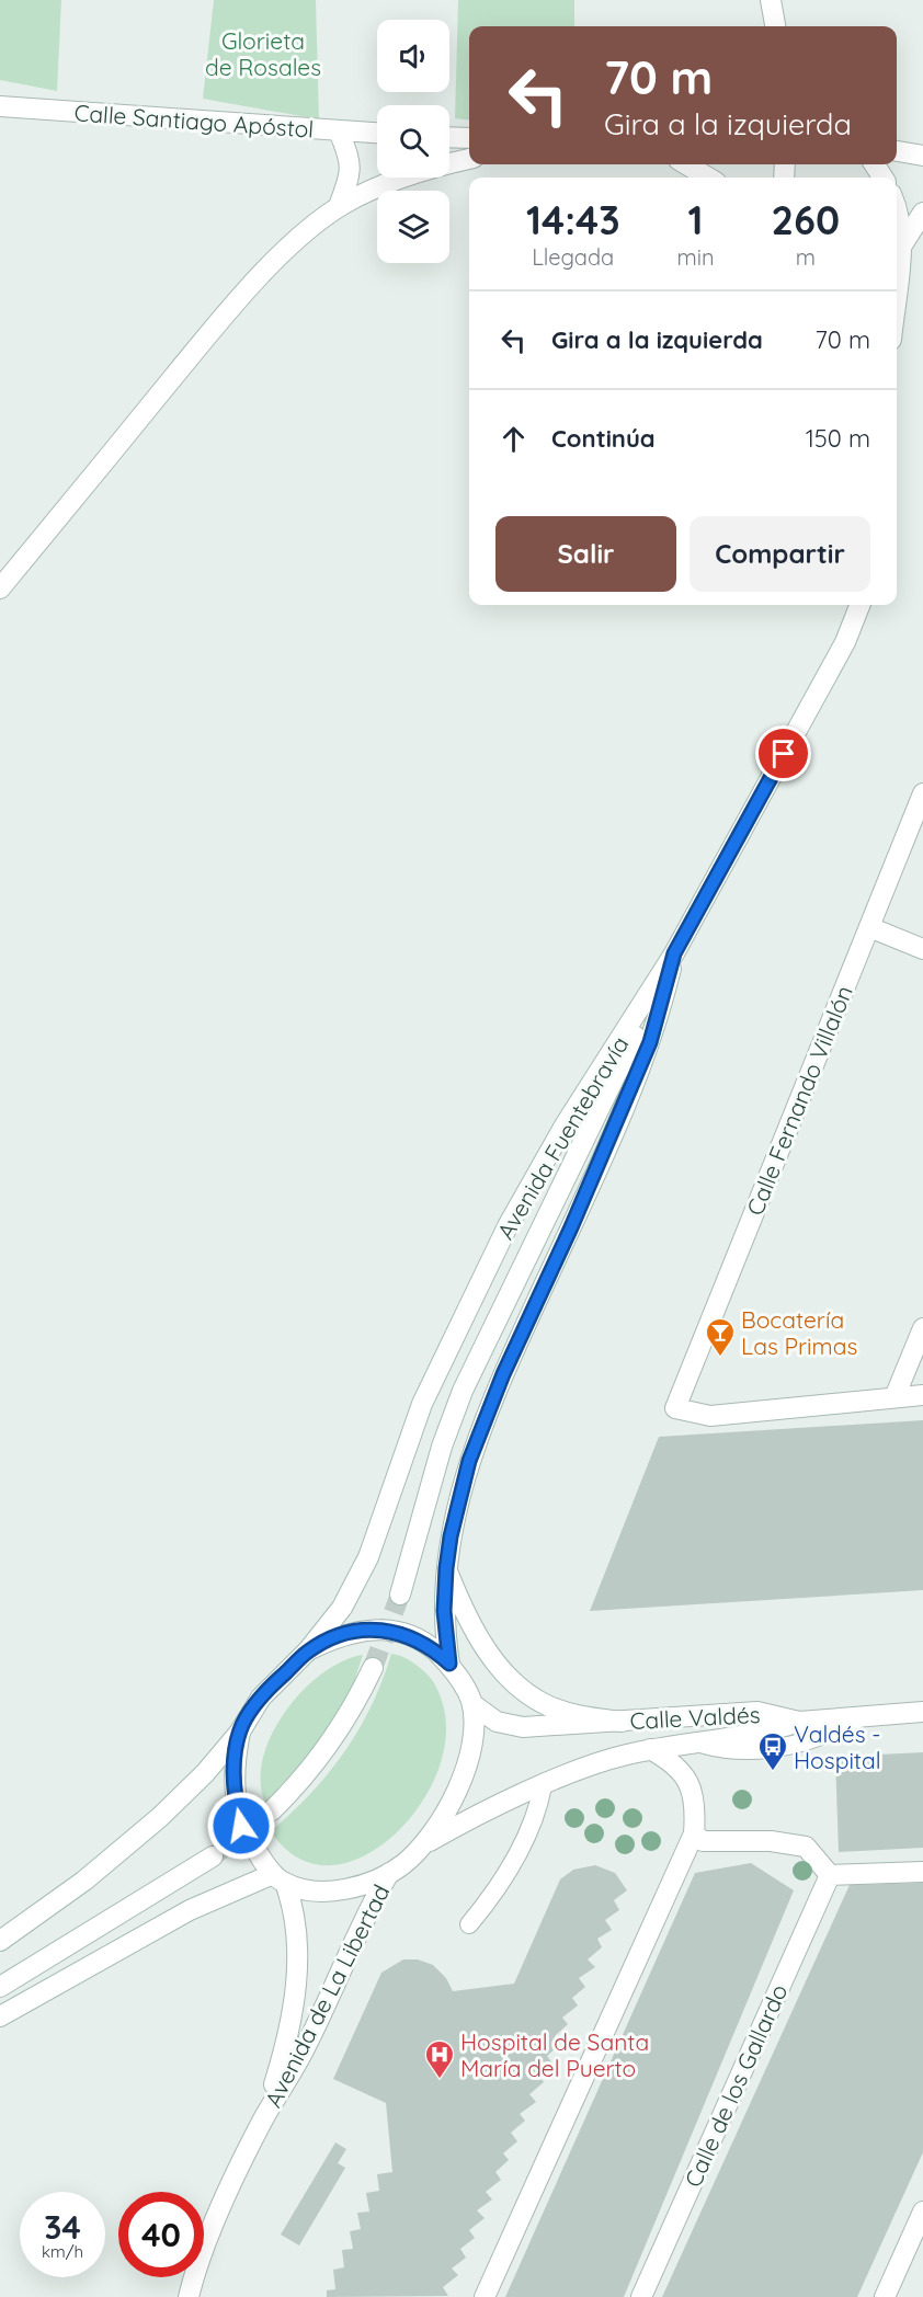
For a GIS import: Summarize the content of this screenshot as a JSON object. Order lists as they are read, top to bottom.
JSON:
{
  "streets": {
    "street": [
      "Calle Santiago Apóstol",
      "Calle Fernando Villalón",
      "Avenida Fuentebravía",
      "Calle Valdés",
      "Avenida de La Libertad",
      "Calle de los Gallardo"
    ]
  },
  "parks": ["Glorieta de Rosales"],
  "places": {
    "bar": ["Bocatería Las Primas"],
    "bus stop": ["Valdés - Hospital"],
    "hospital": ["Hospital de Santa María del Puerto"]
  },
  "page": {
    "turn": ["70 m", "Gira a la izquierda"],
    "eta": [
      "14:43",
      "Llegada",
      "1",
      "min",
      "260",
      "m"
    ],
    "list": [
      {
        "name": "Gira a la izquierda",
        "value": "70 m"
      },
      {
        "name": "Continúa",
        "value": "150 m"
      }
    ],
    "buttons": ["Salir", "Compartir"],
    "speed": "34 km/h",
    "limit": "40"
  }
}
